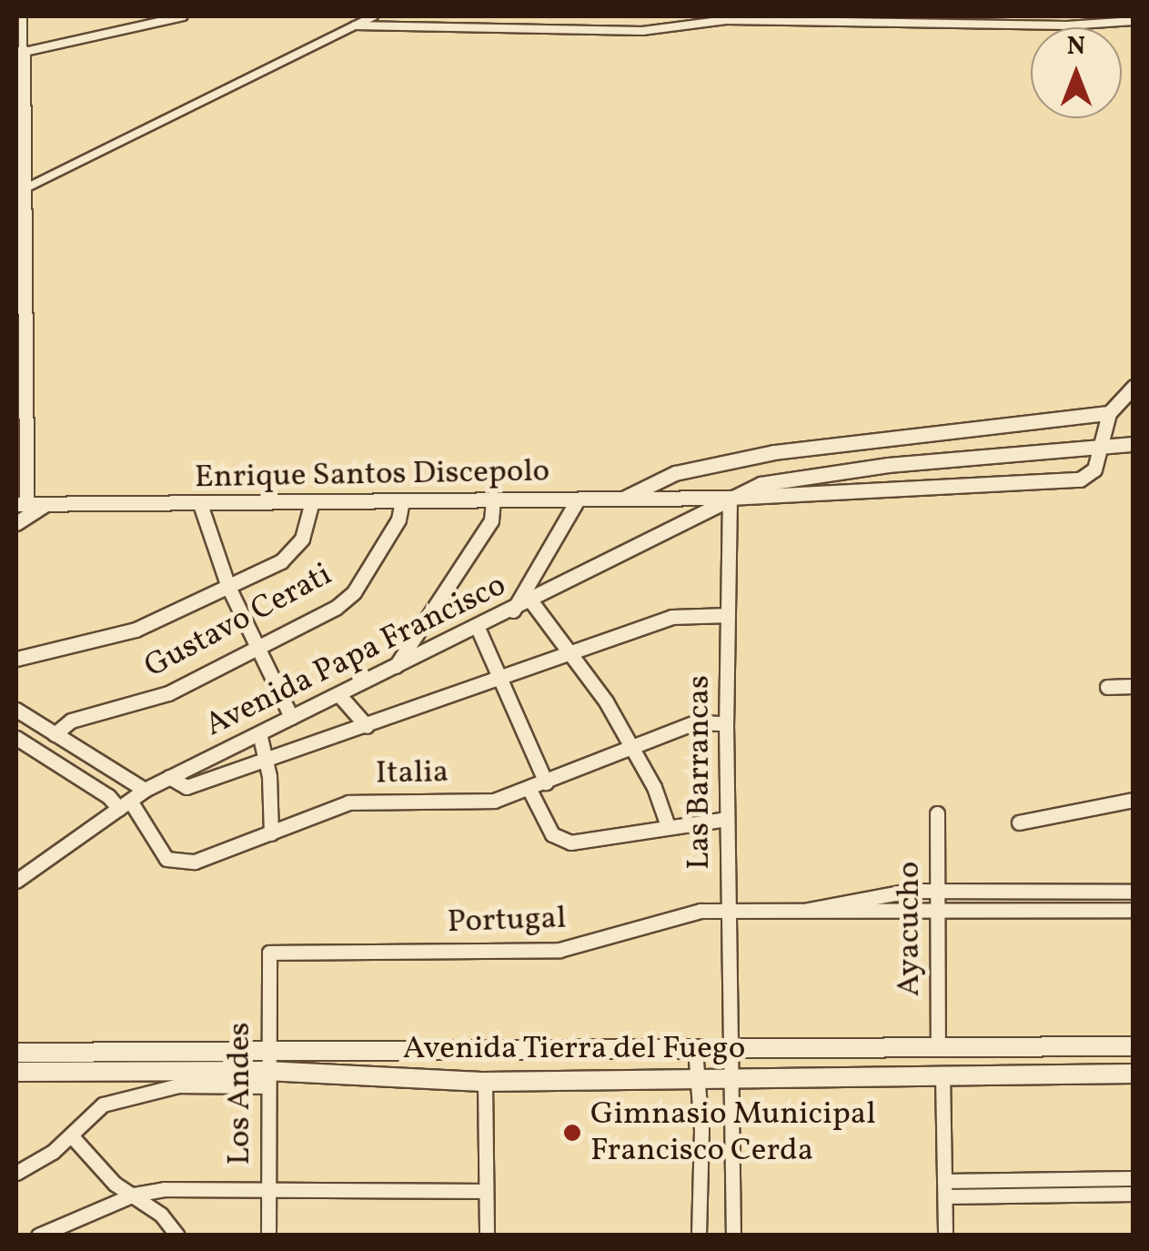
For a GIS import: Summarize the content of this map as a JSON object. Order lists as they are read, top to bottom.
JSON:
{
  "streets": {
    "street": [
      "Enrique Santos Discepolo",
      "Gustavo Cerati",
      "Avenida Papa Francisco",
      "Las Barrancas",
      "Italia",
      "Portugal",
      "Ayacucho",
      "Avenida Tierra del Fuego",
      "Los Andes"
    ]
  },
  "crossings": [
    ["Enrique Santos Discepolo", "Gustavo Cerati"],
    ["Enrique Santos Discepolo", "Avenida Papa Francisco"],
    ["Enrique Santos Discepolo", "Las Barrancas"],
    ["Avenida Papa Francisco", "Las Barrancas"],
    ["Avenida Papa Francisco", "Italia"],
    ["Las Barrancas", "Italia"],
    ["Las Barrancas", "Portugal"],
    ["Las Barrancas", "Avenida Tierra del Fuego"],
    ["Portugal", "Ayacucho"],
    ["Portugal", "Los Andes"],
    ["Ayacucho", "Avenida Tierra del Fuego"],
    ["Avenida Tierra del Fuego", "Los Andes"]
  ],
  "places": ["Gimnasio Municipal Francisco Cerda"],
  "north": "top"
}
